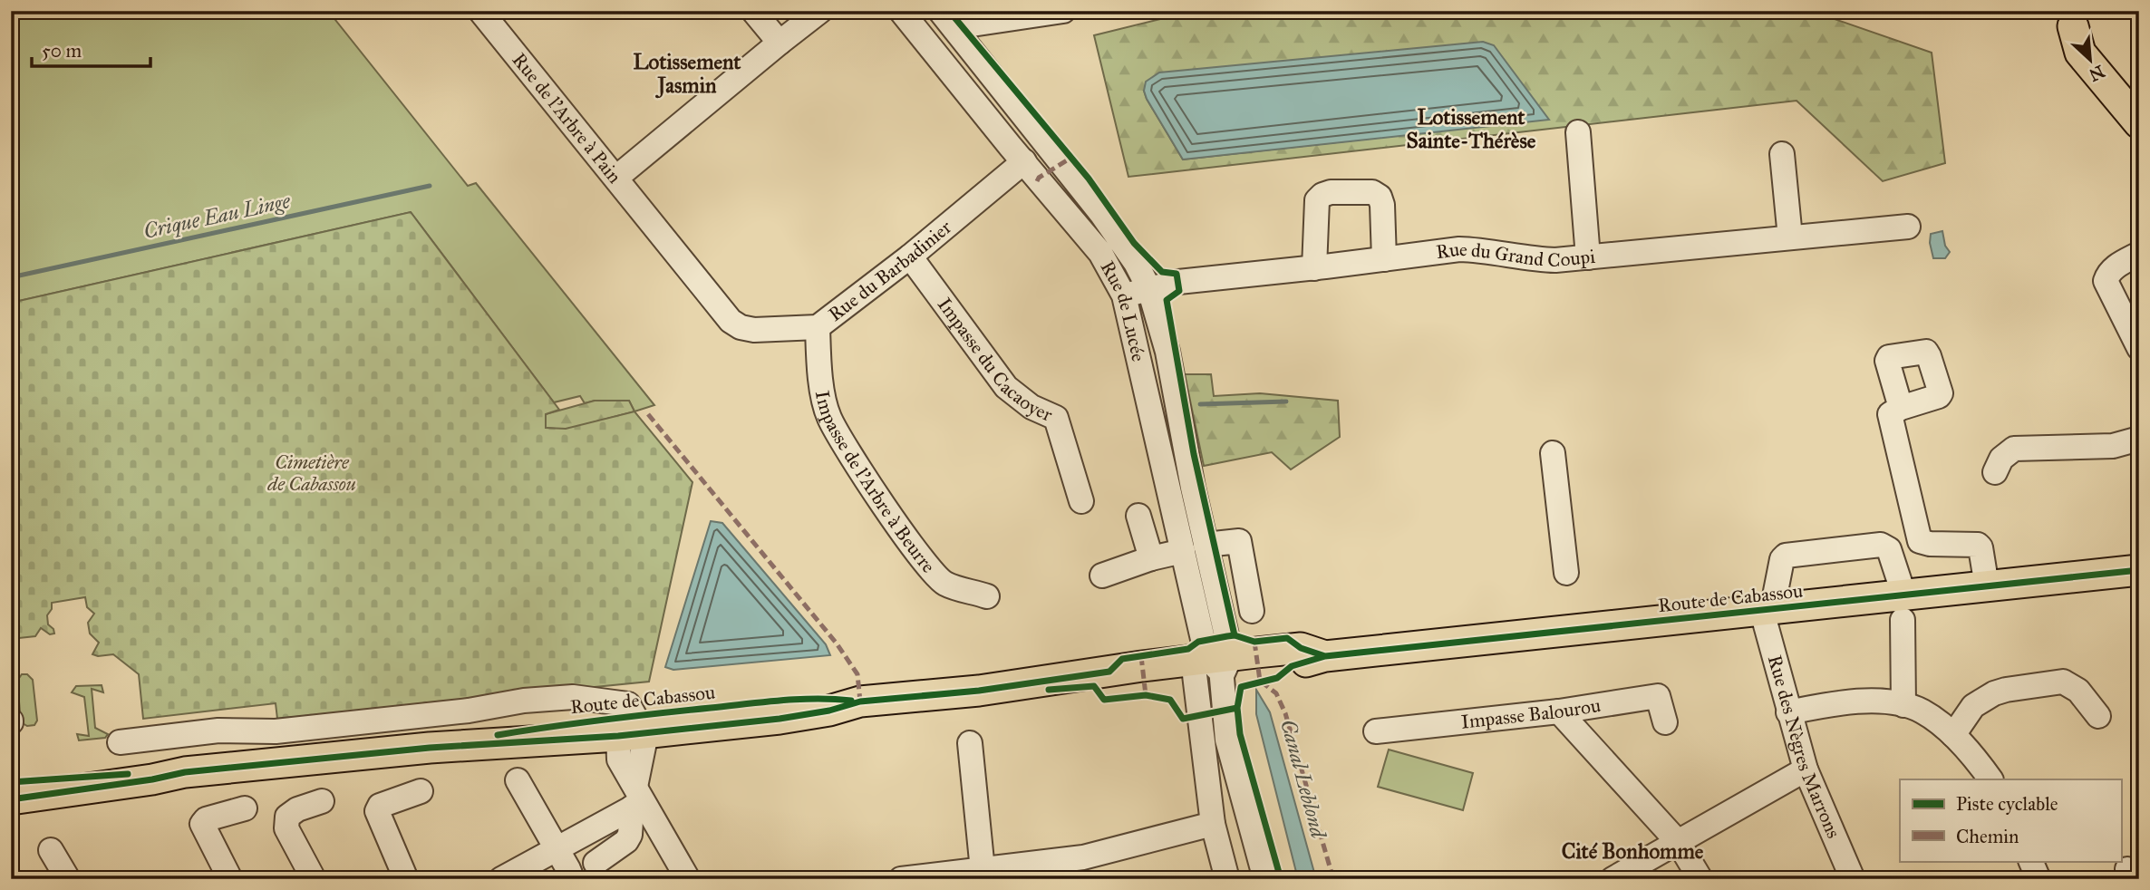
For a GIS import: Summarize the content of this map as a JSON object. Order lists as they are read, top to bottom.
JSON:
{
  "streets": {
    "main road": ["Route de Cabassou"],
    "street": [
      "Rue de l'Arbre à Pain",
      "Rue du Grand Coupi",
      "Rue du Barbadinier",
      "Rue de Lucée",
      "Impasse du Cacaoyer",
      "Impasse de l'Arbre à Beurre",
      "Impasse Balourou",
      "Rue des Nègres Marrons"
    ]
  },
  "crossings": [
    ["Rue de l'Arbre à Pain", "Rue du Barbadinier"],
    ["Rue du Grand Coupi", "Rue de Lucée"],
    ["Rue du Barbadinier", "Rue de Lucée"],
    ["Rue du Barbadinier", "Impasse du Cacaoyer"],
    ["Rue du Barbadinier", "Impasse de l'Arbre à Beurre"],
    ["Rue de Lucée", "Route de Cabassou"],
    ["Route de Cabassou", "Rue des Nègres Marrons"]
  ],
  "districts": ["Lotissement Jasmin", "Lotissement Sainte-Thérèse", "Cité Bonhomme"],
  "water": ["Crique Eau Linge", "Canal Leblond"],
  "parks": ["Cimetière de Cabassou"],
  "legend": ["Piste cyclable", "Chemin"],
  "scale_bar": "50 m",
  "north": "bottom right"
}
